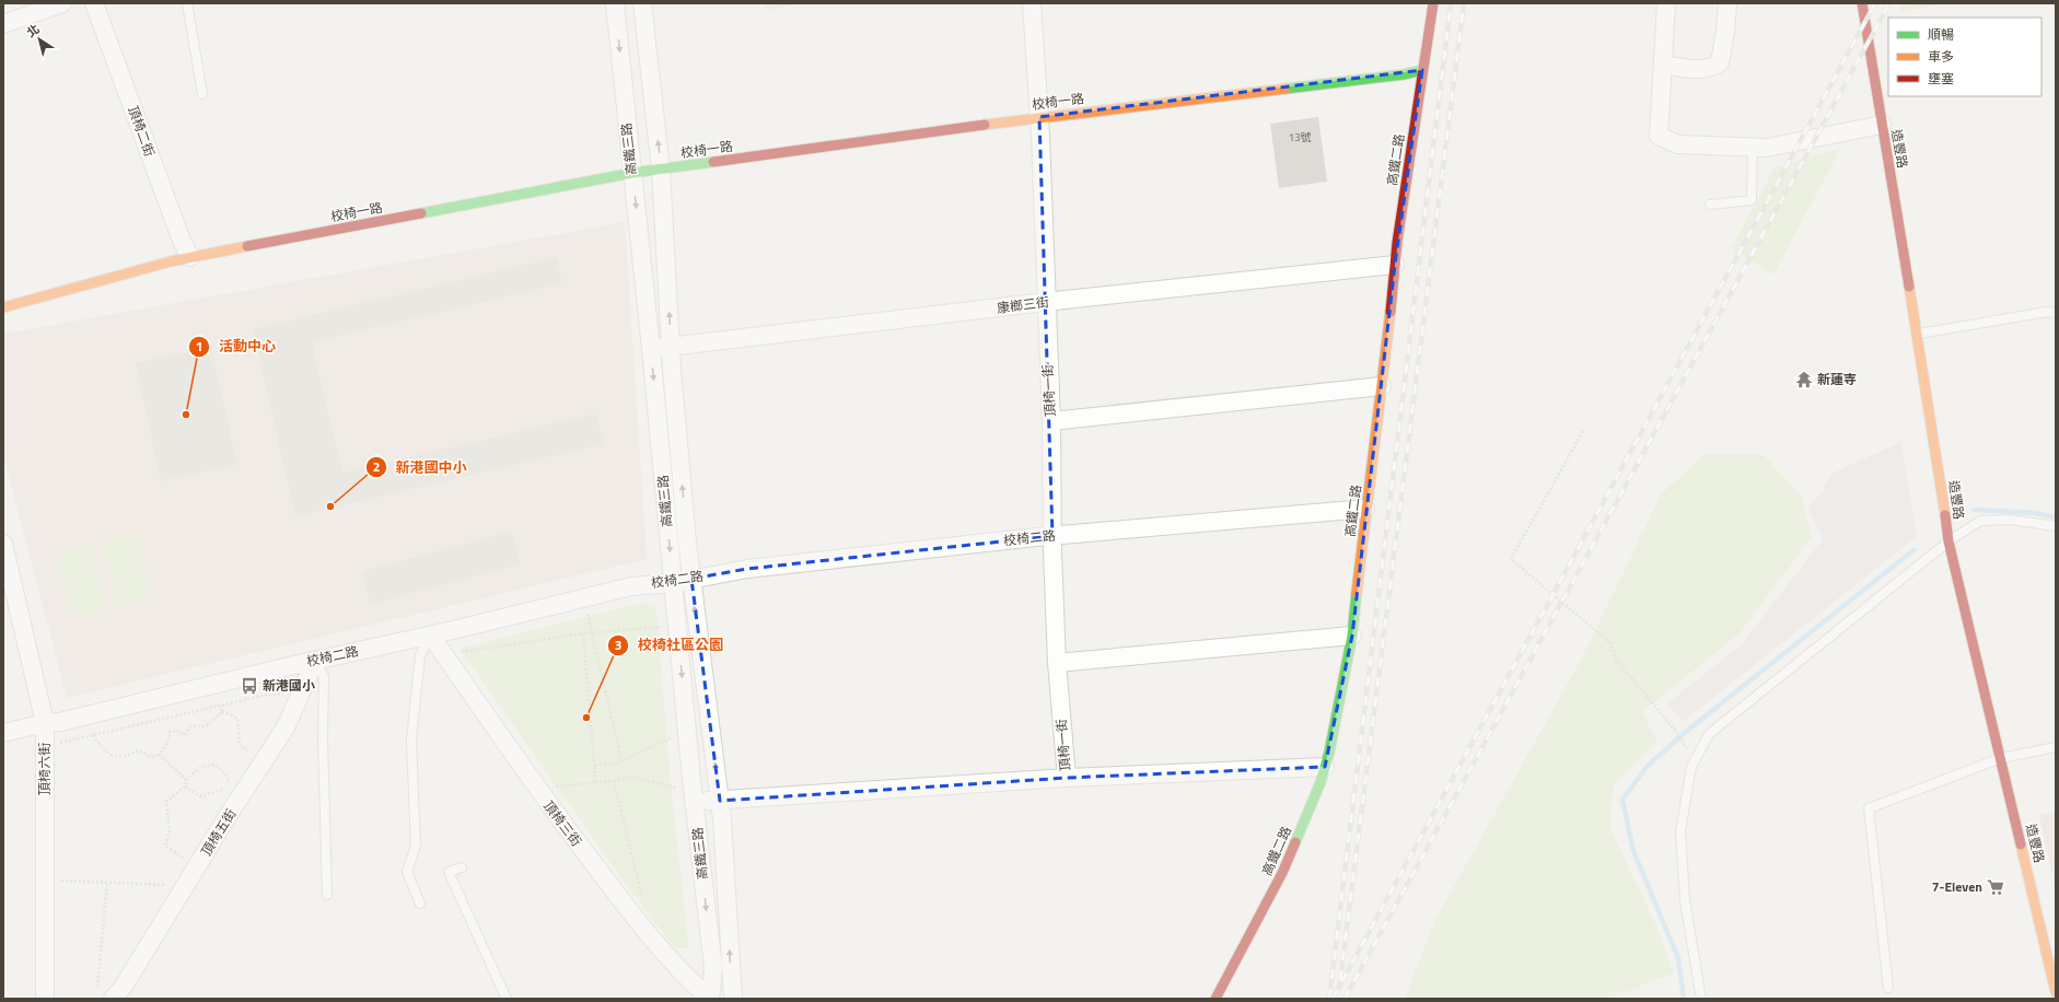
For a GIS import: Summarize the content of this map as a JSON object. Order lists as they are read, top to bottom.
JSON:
{
  "streets": {
    "street": [
      "校椅一路",
      "頂椅二街",
      "高鐵三路",
      "造豐路",
      "高鐵二路",
      "康榔三街",
      "頂椅一街",
      "校椅二路",
      "頂椅六街",
      "頂椅三街",
      "頂椅五街"
    ]
  },
  "crossings": [
    ["校椅一路", "頂椅二街"],
    ["校椅一路", "高鐵三路"],
    ["校椅一路", "高鐵二路"],
    ["校椅一路", "頂椅一街"],
    ["高鐵三路", "康榔三街"],
    ["高鐵三路", "校椅二路"],
    ["高鐵三路", "頂椅三街"],
    ["高鐵二路", "康榔三街"],
    ["高鐵二路", "校椅二路"],
    ["康榔三街", "頂椅一街"],
    ["頂椅一街", "校椅二路"],
    ["校椅二路", "頂椅六街"],
    ["校椅二路", "頂椅三街"],
    ["校椅二路", "頂椅五街"]
  ],
  "places": {
    "temple": ["新蓮寺"],
    "other": ["活動中心", "新港國中小", "校椅社區公園"],
    "bus stop": ["新港國小"],
    "supermarket": ["7-Eleven"]
  },
  "house_numbers": ["13號"],
  "legend": ["順暢", "車多", "壅塞"],
  "north": "top left"
}
